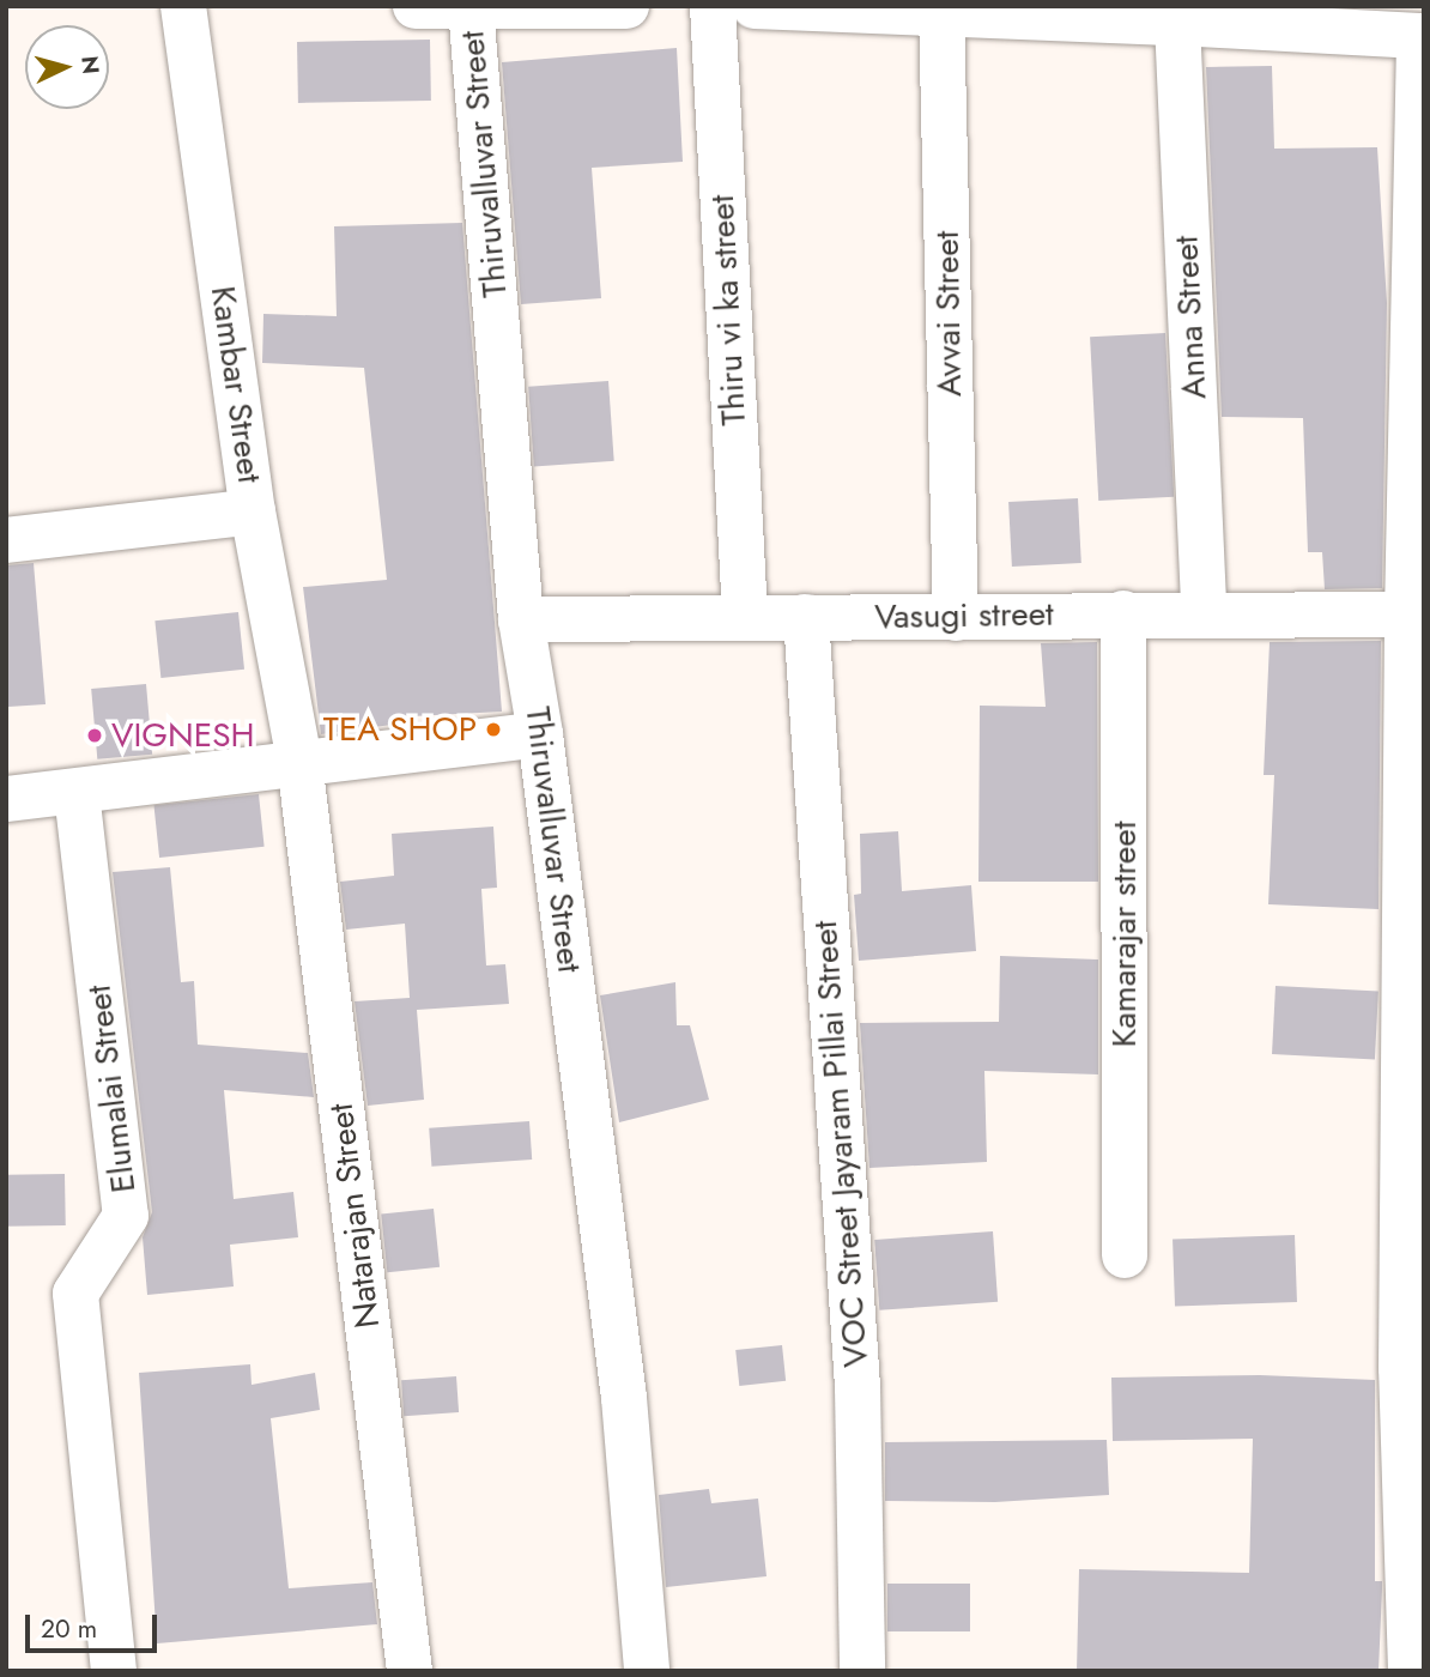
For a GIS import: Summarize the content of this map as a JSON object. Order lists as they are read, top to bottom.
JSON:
{
  "streets": {
    "street": [
      "Thiruvalluvar Street",
      "Thiru vi ka street",
      "Avvai Street",
      "Anna Street",
      "Kambar Street",
      "Vasugi street",
      "Kamarajar street",
      "Elumalai Street",
      "VOC Street Jayaram Pillai Street",
      "Natarajan Street"
    ]
  },
  "crossings": [
    ["Thiruvalluvar Street", "Vasugi street"],
    ["Thiru vi ka street", "Vasugi street"],
    ["Avvai Street", "Vasugi street"],
    ["Anna Street", "Vasugi street"],
    ["Kambar Street", "Natarajan Street"],
    ["Vasugi street", "Kamarajar street"],
    ["Vasugi street", "VOC Street Jayaram Pillai Street"]
  ],
  "places": ["TEA SHOP", "VIGNESH"],
  "scale_bar": "20 m",
  "north": "right"
}
